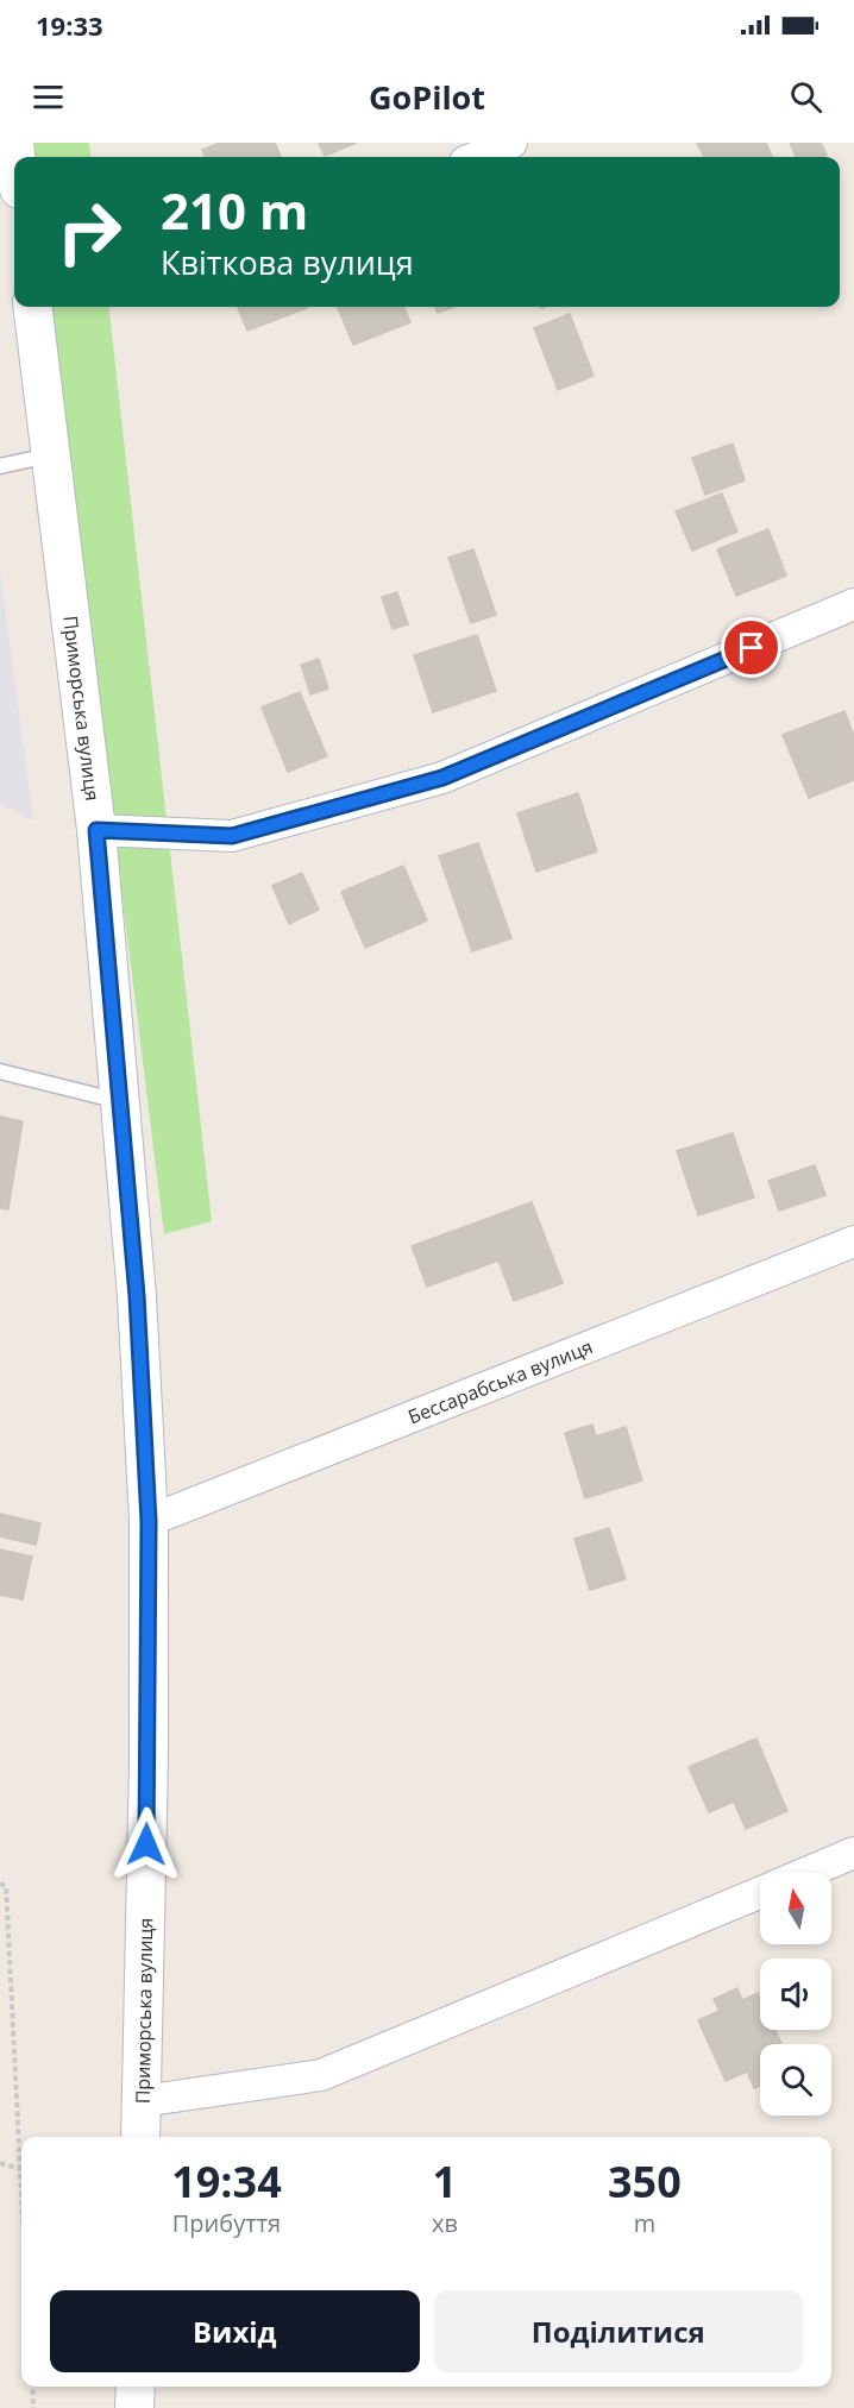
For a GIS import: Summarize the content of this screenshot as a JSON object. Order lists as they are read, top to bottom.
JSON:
{
  "streets": {
    "street": ["Приморська вулиця", "Бессарабська вулиця"]
  },
  "crossings": [
    ["Приморська вулиця", "Бессарабська вулиця"]
  ],
  "north": "top",
  "page": {
    "status": "19:33",
    "header": "GoPilot",
    "turn": ["210 m", "Квіткова вулиця"],
    "eta": [
      "19:34",
      "Прибуття",
      "1",
      "хв",
      "350",
      "m"
    ],
    "buttons": ["Вихід", "Поділитися"]
  }
}
